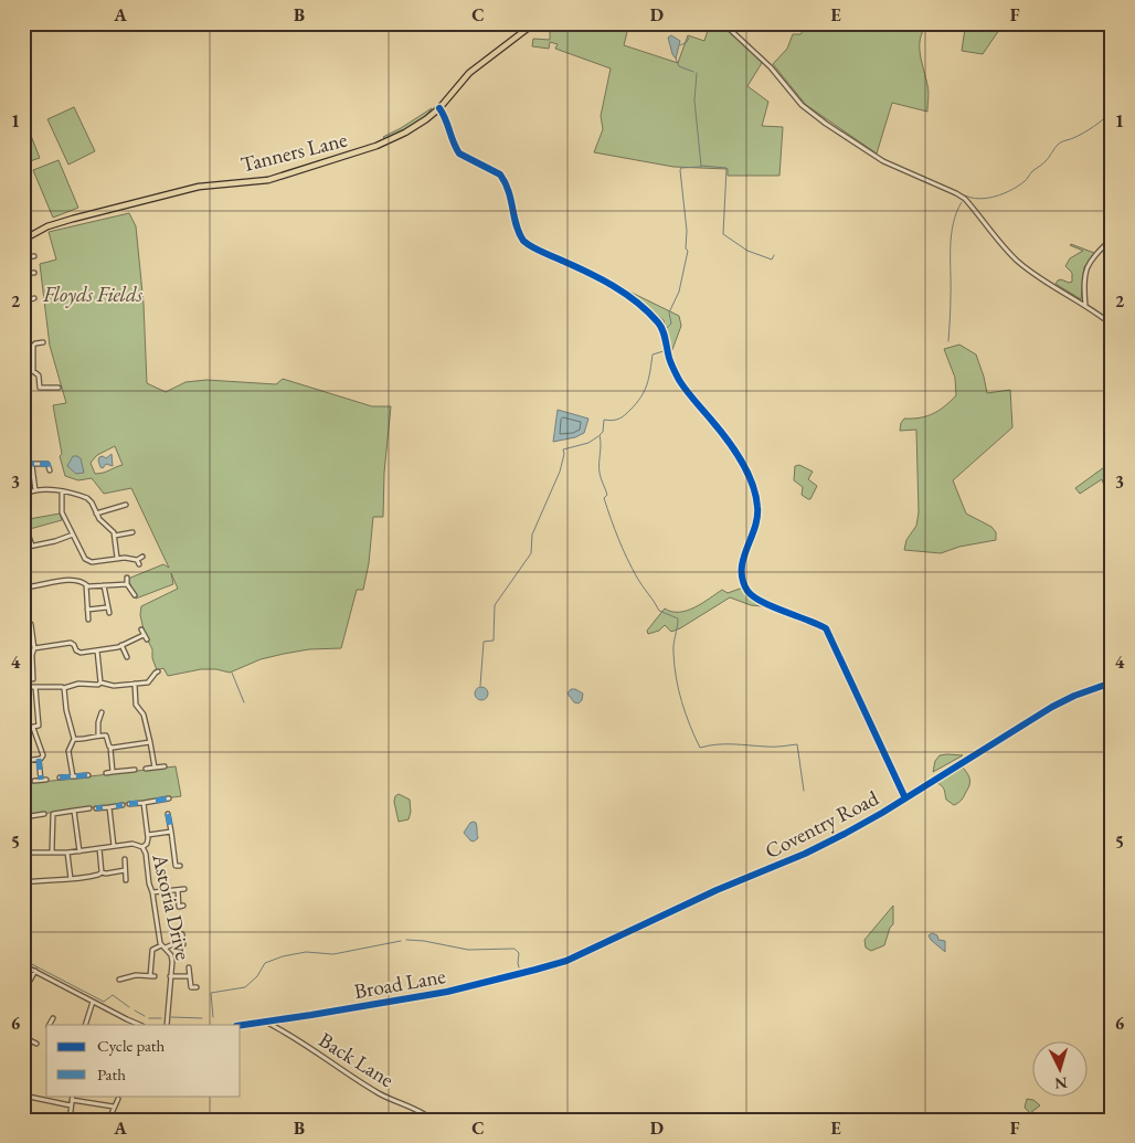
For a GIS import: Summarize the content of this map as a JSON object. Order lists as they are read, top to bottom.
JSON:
{
  "streets": {
    "main road": ["Tanners Lane"],
    "street": [
      "Coventry Road",
      "Astoria Drive",
      "Broad Lane",
      "Back Lane"
    ]
  },
  "crossings": [
    ["Coventry Road", "Broad Lane"],
    ["Broad Lane", "Back Lane"]
  ],
  "parks": ["Floyds Fields"],
  "legend": ["Cycle path", "Path"],
  "north": "bottom",
  "grid": {
    "columns": [
      "A",
      "B",
      "C",
      "D",
      "E",
      "F"
    ],
    "rows": [
      "1",
      "2",
      "3",
      "4",
      "5",
      "6"
    ]
  }
}
